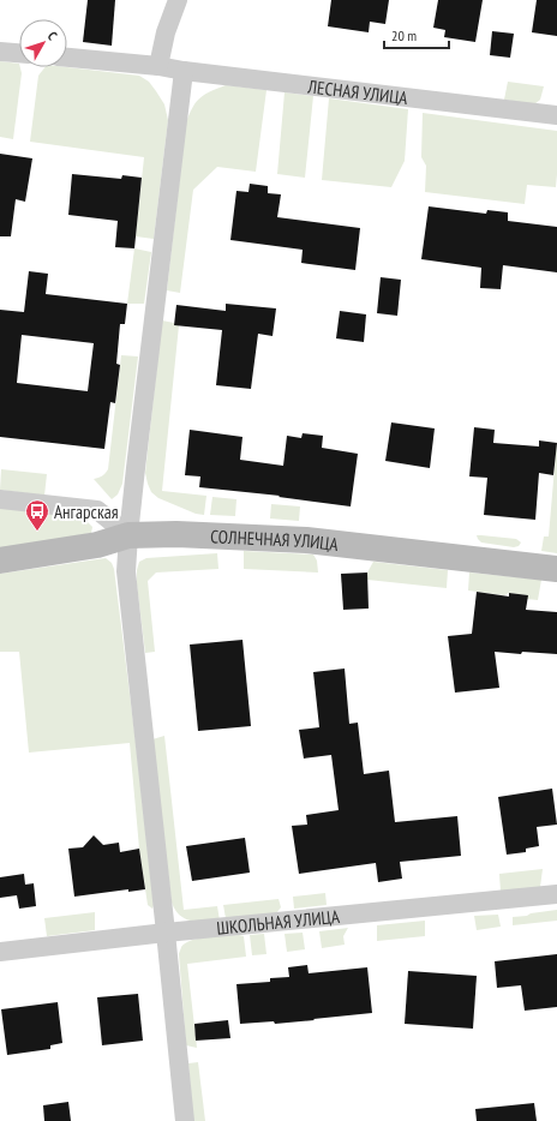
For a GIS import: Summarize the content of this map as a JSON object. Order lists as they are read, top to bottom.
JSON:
{
  "streets": {
    "street": ["ЛЕСНАЯ УЛИЦА", "СОЛНЕЧНАЯ УЛИЦА", "ШКОЛЬНАЯ УЛИЦА"]
  },
  "places": {
    "bus stop": ["Ангарская"]
  },
  "scale_bar": "20 m",
  "north": "top right"
}
